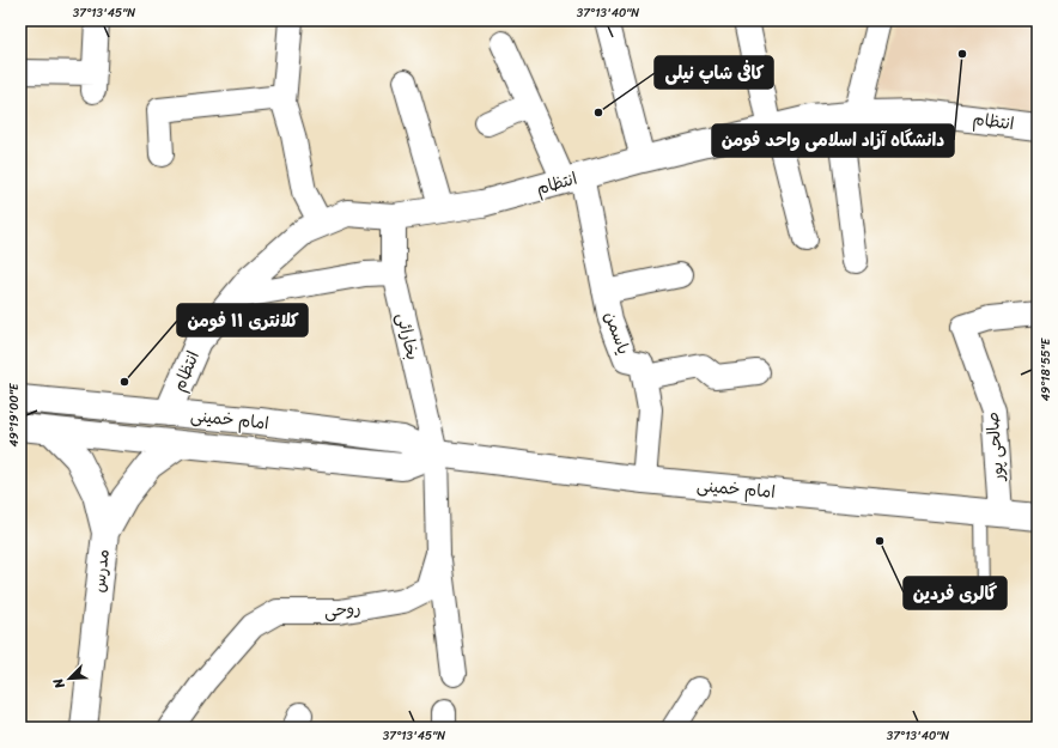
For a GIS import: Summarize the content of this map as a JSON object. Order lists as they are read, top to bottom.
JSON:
{
  "streets": {
    "main road": ["انتظام", "امام خمینی", "مدرس"],
    "street": [
      "یاسمن",
      "بخارائی",
      "صالحی پور",
      "روحی"
    ]
  },
  "crossings": [
    ["انتظام", "یاسمن"],
    ["انتظام", "بخارائی"],
    ["انتظام", "امام خمینی"],
    ["یاسمن", "امام خمینی"],
    ["بخارائی", "امام خمینی"],
    ["بخارائی", "روحی"],
    ["امام خمینی", "صالحی پور"],
    ["امام خمینی", "مدرس"],
    ["امام خمینی", "روحی"]
  ],
  "places": [
    "دانشگاه آزاد اسلامی واحد فومن",
    "کافی شاپ نیلی",
    "کلانتری ۱۱ فومن",
    "گالری فردین"
  ],
  "north": "bottom left",
  "coordinates": [
    "37°13'45\"N",
    "37°13'40\"N",
    "49°18'55\"E",
    "49°19'00\"E"
  ]
}
